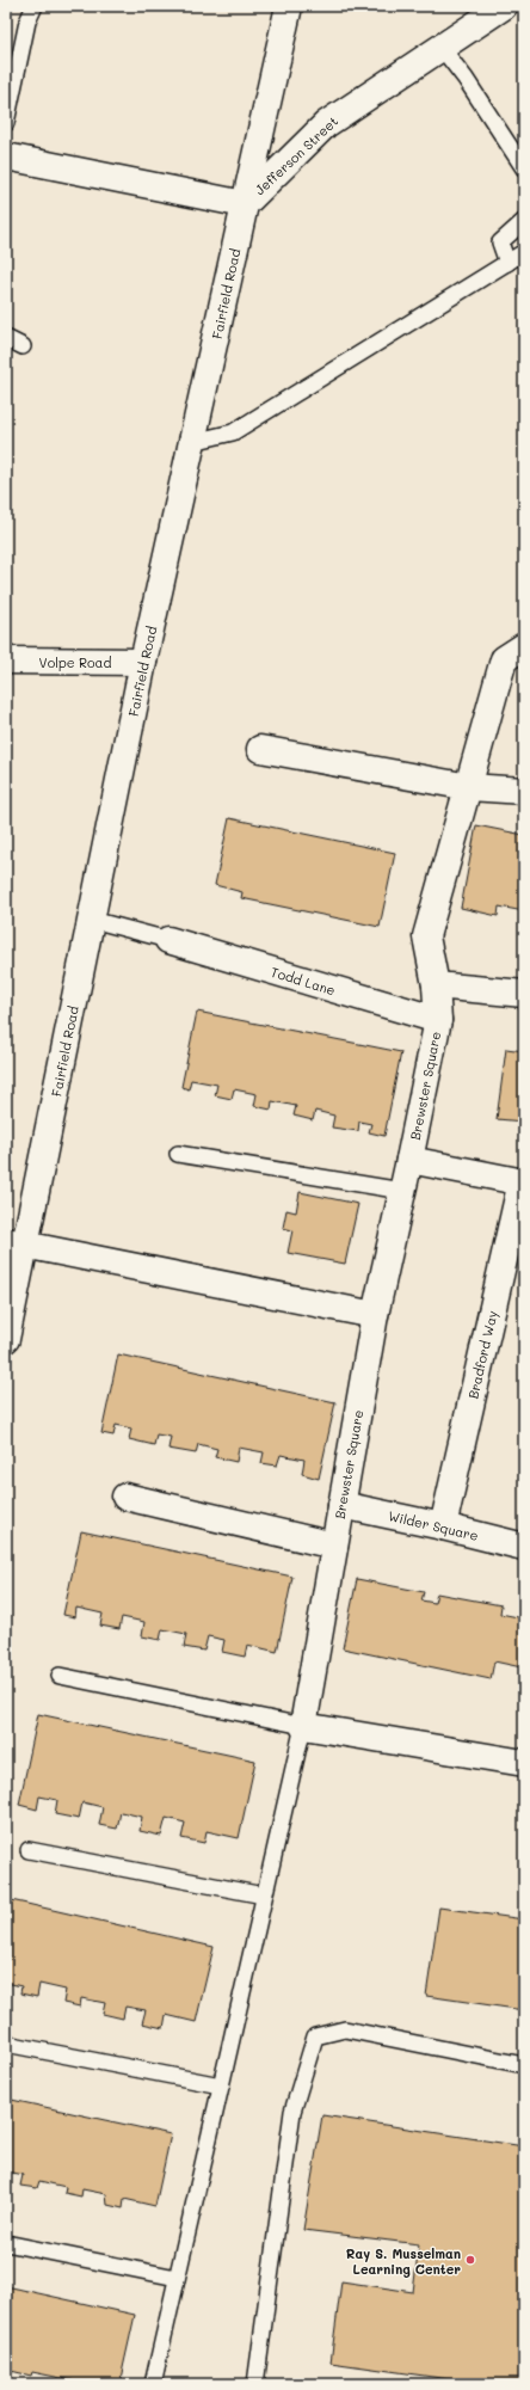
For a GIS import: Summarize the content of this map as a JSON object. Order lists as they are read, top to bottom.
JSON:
{
  "streets": {
    "street": [
      "Jefferson Street",
      "Fairfield Road",
      "Volpe Road",
      "Todd Lane",
      "Brewster Square",
      "Bradford Way",
      "Wilder Square"
    ]
  },
  "crossings": [
    ["Jefferson Street", "Fairfield Road"],
    ["Fairfield Road", "Volpe Road"],
    ["Todd Lane", "Brewster Square"],
    ["Brewster Square", "Wilder Square"],
    ["Bradford Way", "Wilder Square"]
  ],
  "places": ["Ray S. Musselman Learning Center"]
}
